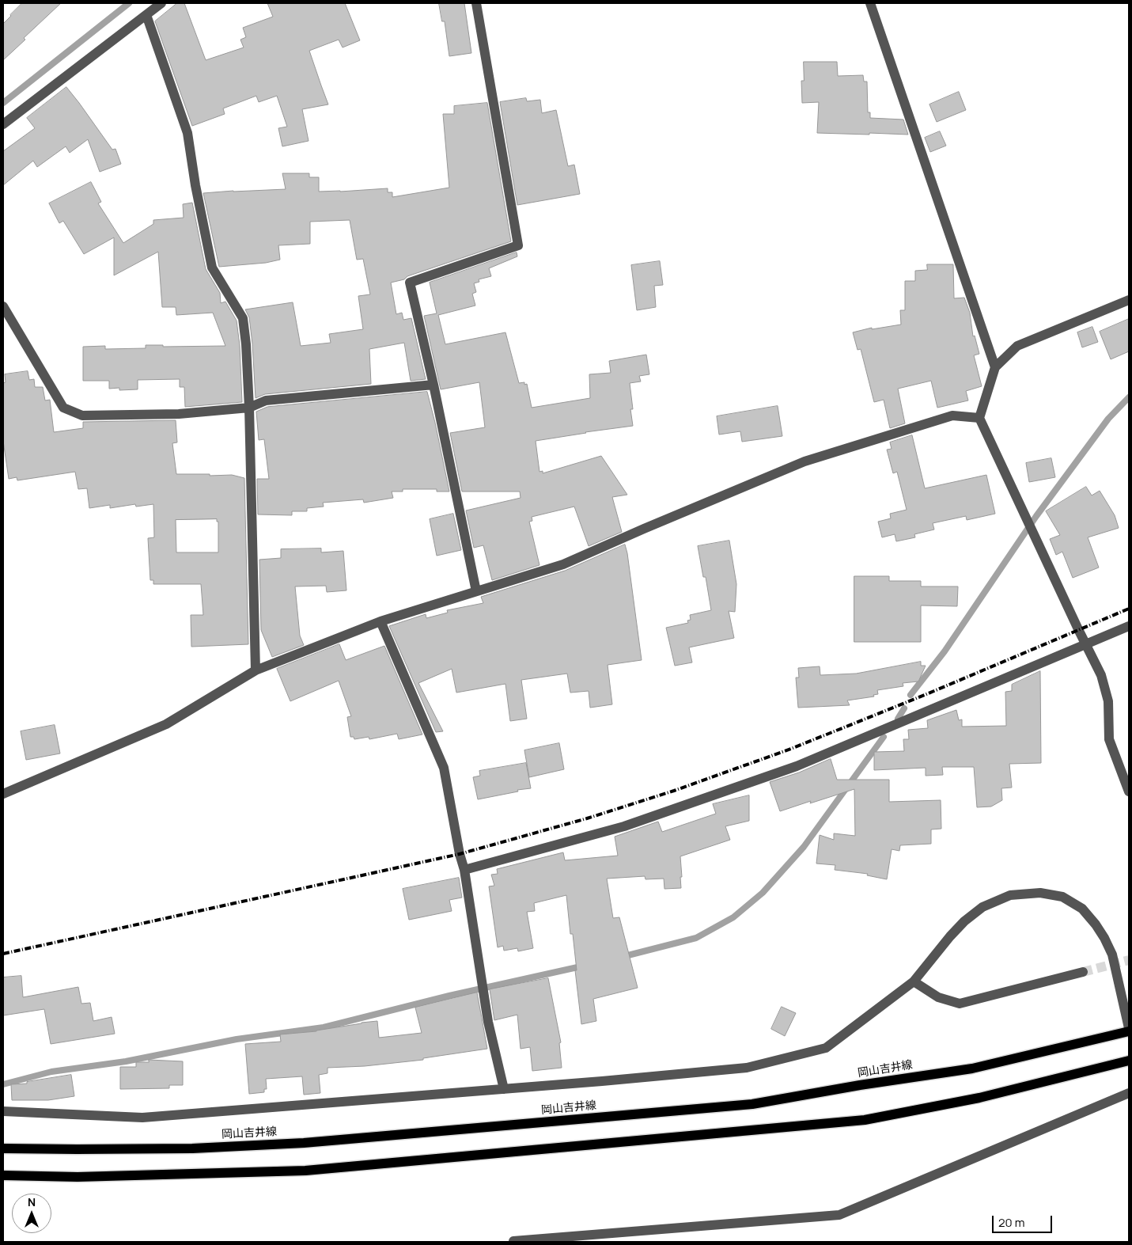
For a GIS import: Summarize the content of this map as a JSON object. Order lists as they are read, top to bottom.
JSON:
{
  "streets": {
    "main road": ["岡山吉井線"]
  },
  "scale_bar": "20 m",
  "north": "top"
}
